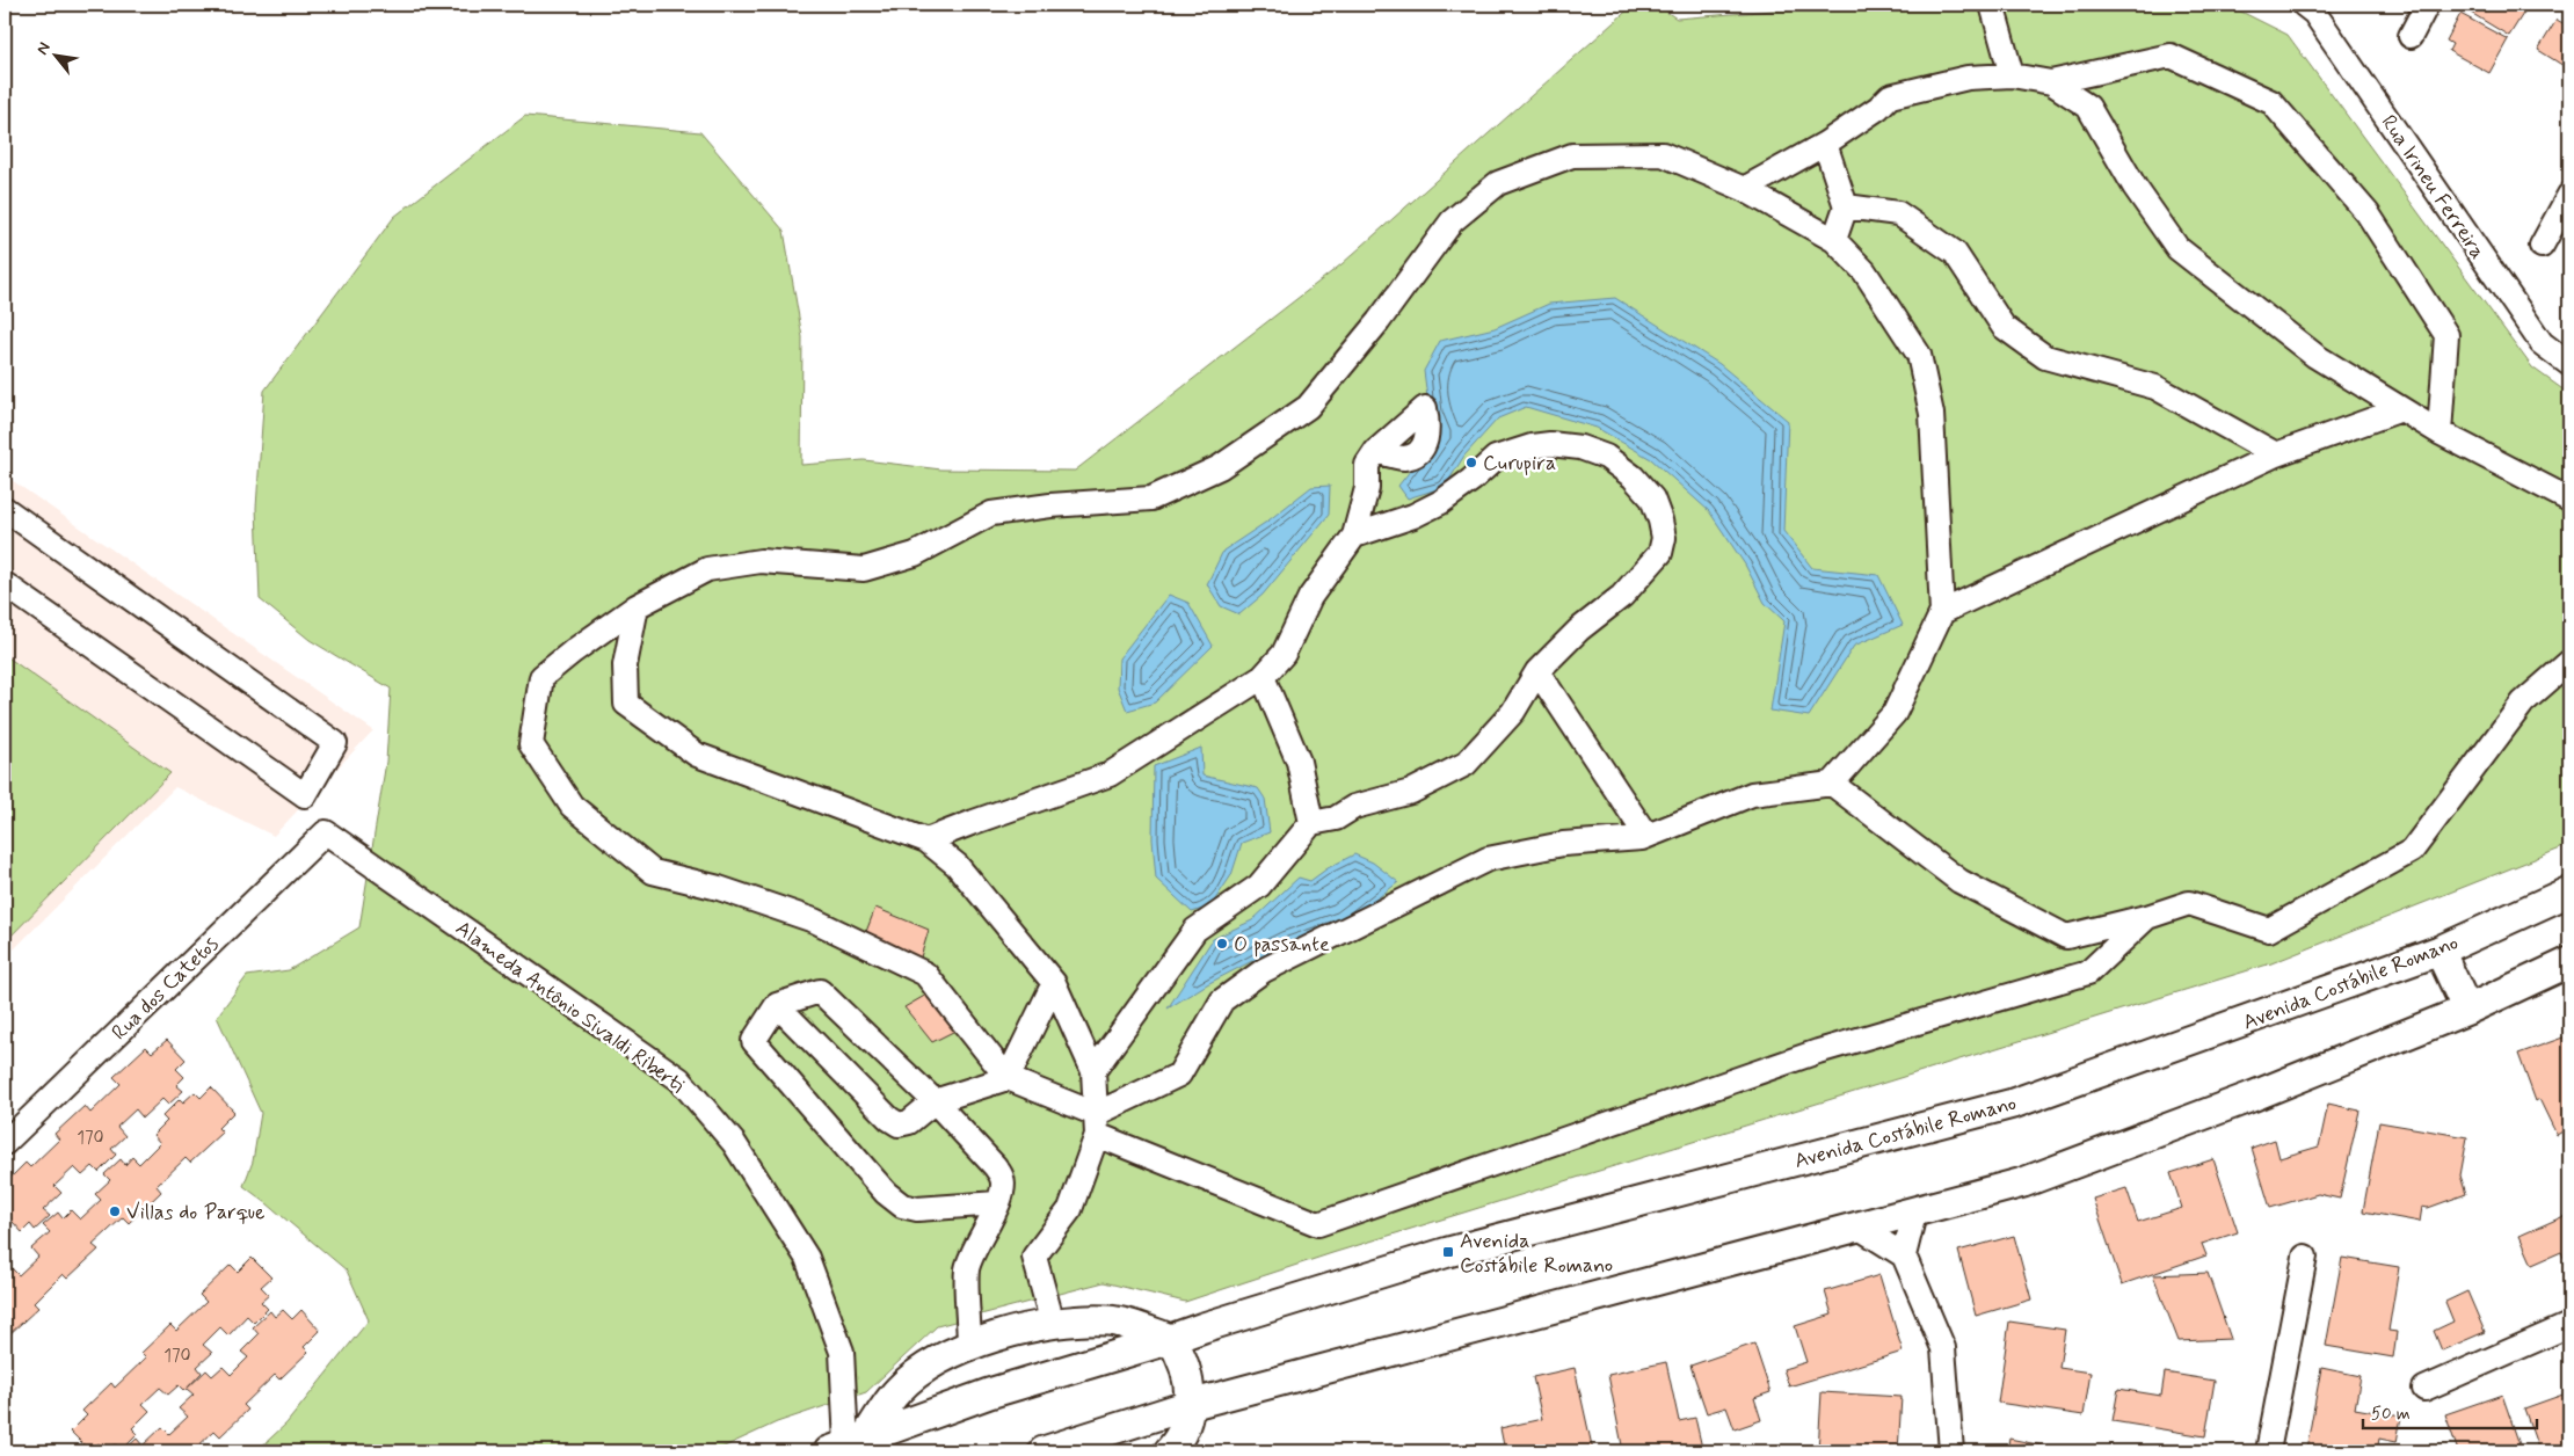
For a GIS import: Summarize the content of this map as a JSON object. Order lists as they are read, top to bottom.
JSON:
{
  "streets": {
    "main road": ["Avenida Costábile Romano"],
    "street": ["Rua Irineu Ferreira", "Rua dos Catetos", "Alameda Antônio Sivaldi Riberti"]
  },
  "crossings": [
    ["Avenida Costábile Romano", "Alameda Antônio Sivaldi Riberti"],
    ["Rua dos Catetos", "Alameda Antônio Sivaldi Riberti"]
  ],
  "places": {
    "other": ["Curupira", "O passante", "Villas do Parque"],
    "transit": ["Avenida Costábile Romano"]
  },
  "house_numbers": ["170", "170"],
  "scale_bar": "50 m",
  "north": "top left"
}
